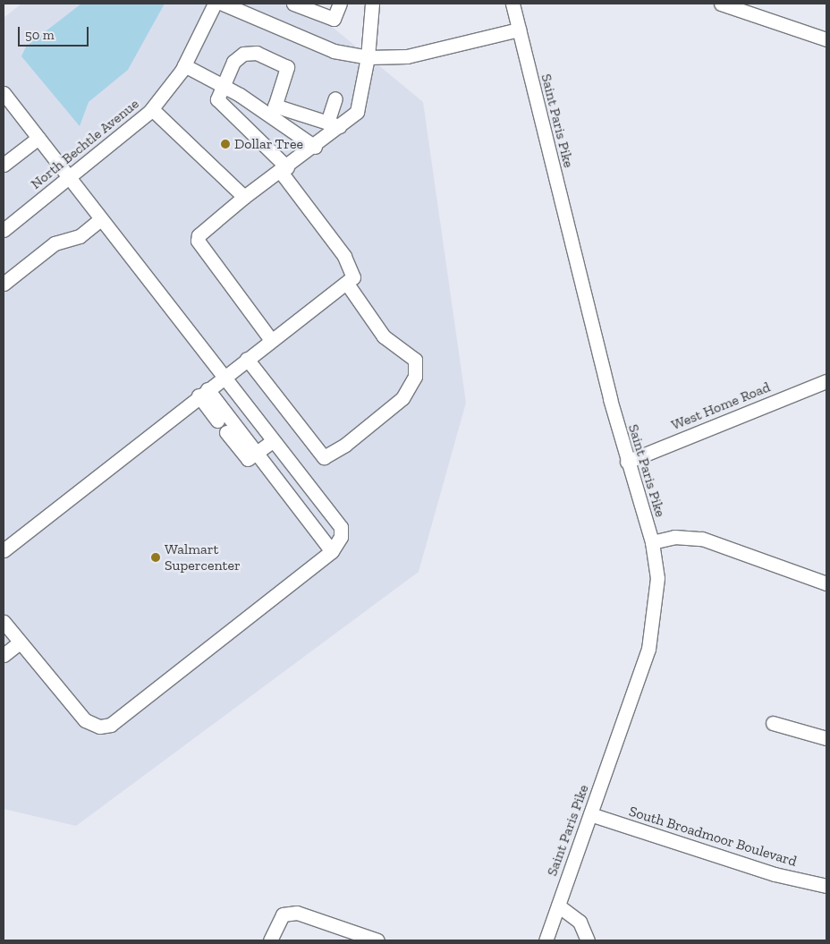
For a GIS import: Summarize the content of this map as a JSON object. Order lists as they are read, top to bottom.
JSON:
{
  "streets": {
    "street": [
      "Saint Paris Pike",
      "North Bechtle Avenue",
      "West Home Road",
      "South Broadmoor Boulevard"
    ]
  },
  "crossings": [
    ["Saint Paris Pike", "West Home Road"],
    ["Saint Paris Pike", "South Broadmoor Boulevard"]
  ],
  "places": ["Dollar Tree", "Walmart Supercenter"],
  "scale_bar": "50 m"
}
